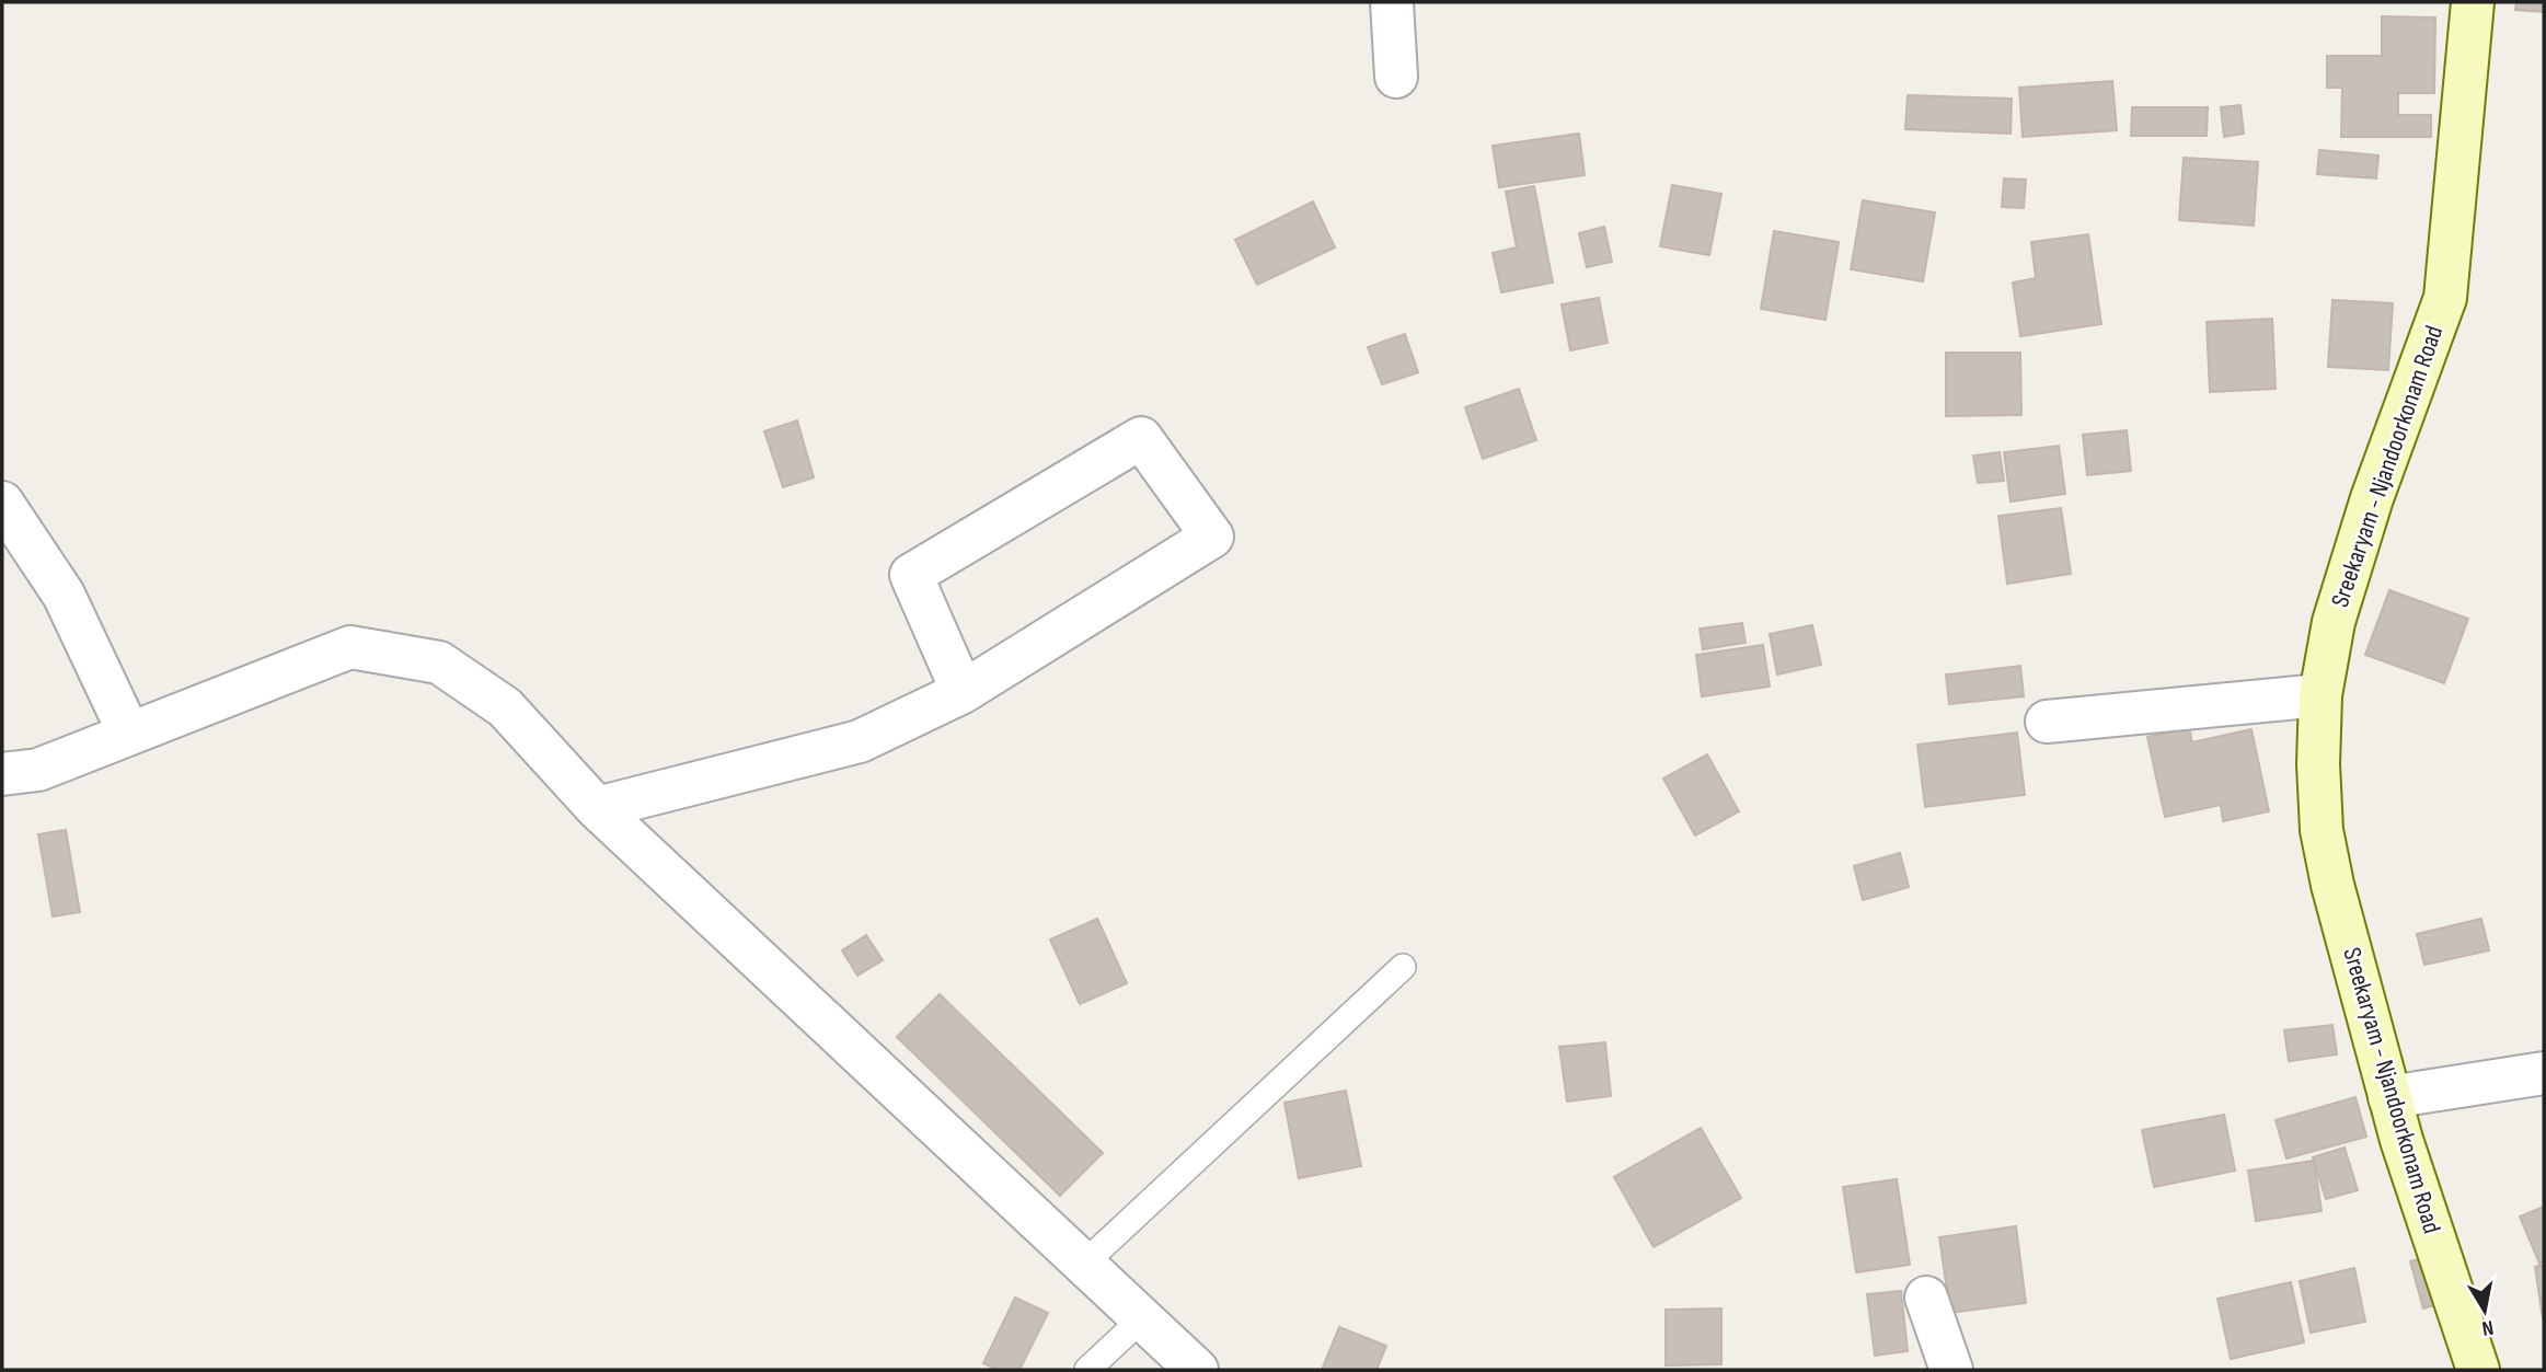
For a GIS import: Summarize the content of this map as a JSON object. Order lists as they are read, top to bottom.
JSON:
{
  "streets": {
    "main road": ["Sreekaryam - Njandoorkonam Road"]
  },
  "north": "bottom"
}
